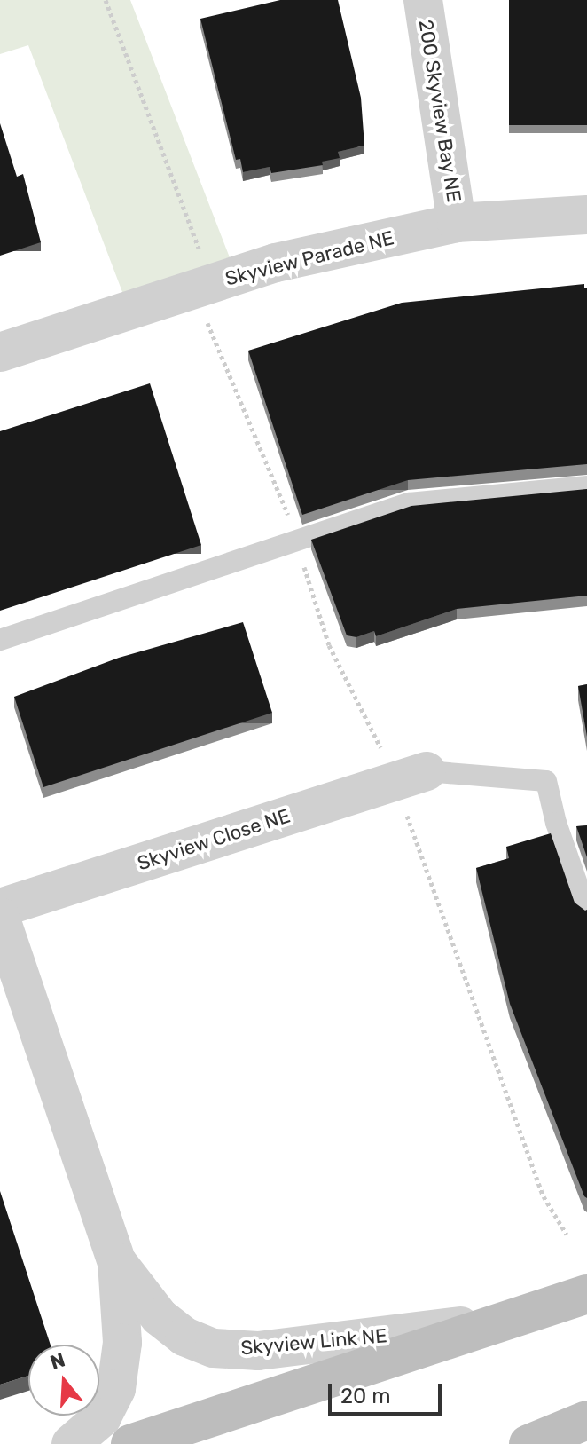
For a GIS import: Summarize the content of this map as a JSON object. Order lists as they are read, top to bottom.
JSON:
{
  "streets": {
    "street": [
      "200 Skyview Bay NE",
      "Skyview Parade NE",
      "Skyview Close NE",
      "Skyview Link NE"
    ]
  },
  "crossings": [
    ["200 Skyview Bay NE", "Skyview Parade NE"]
  ],
  "scale_bar": "20 m",
  "north": "top"
}
